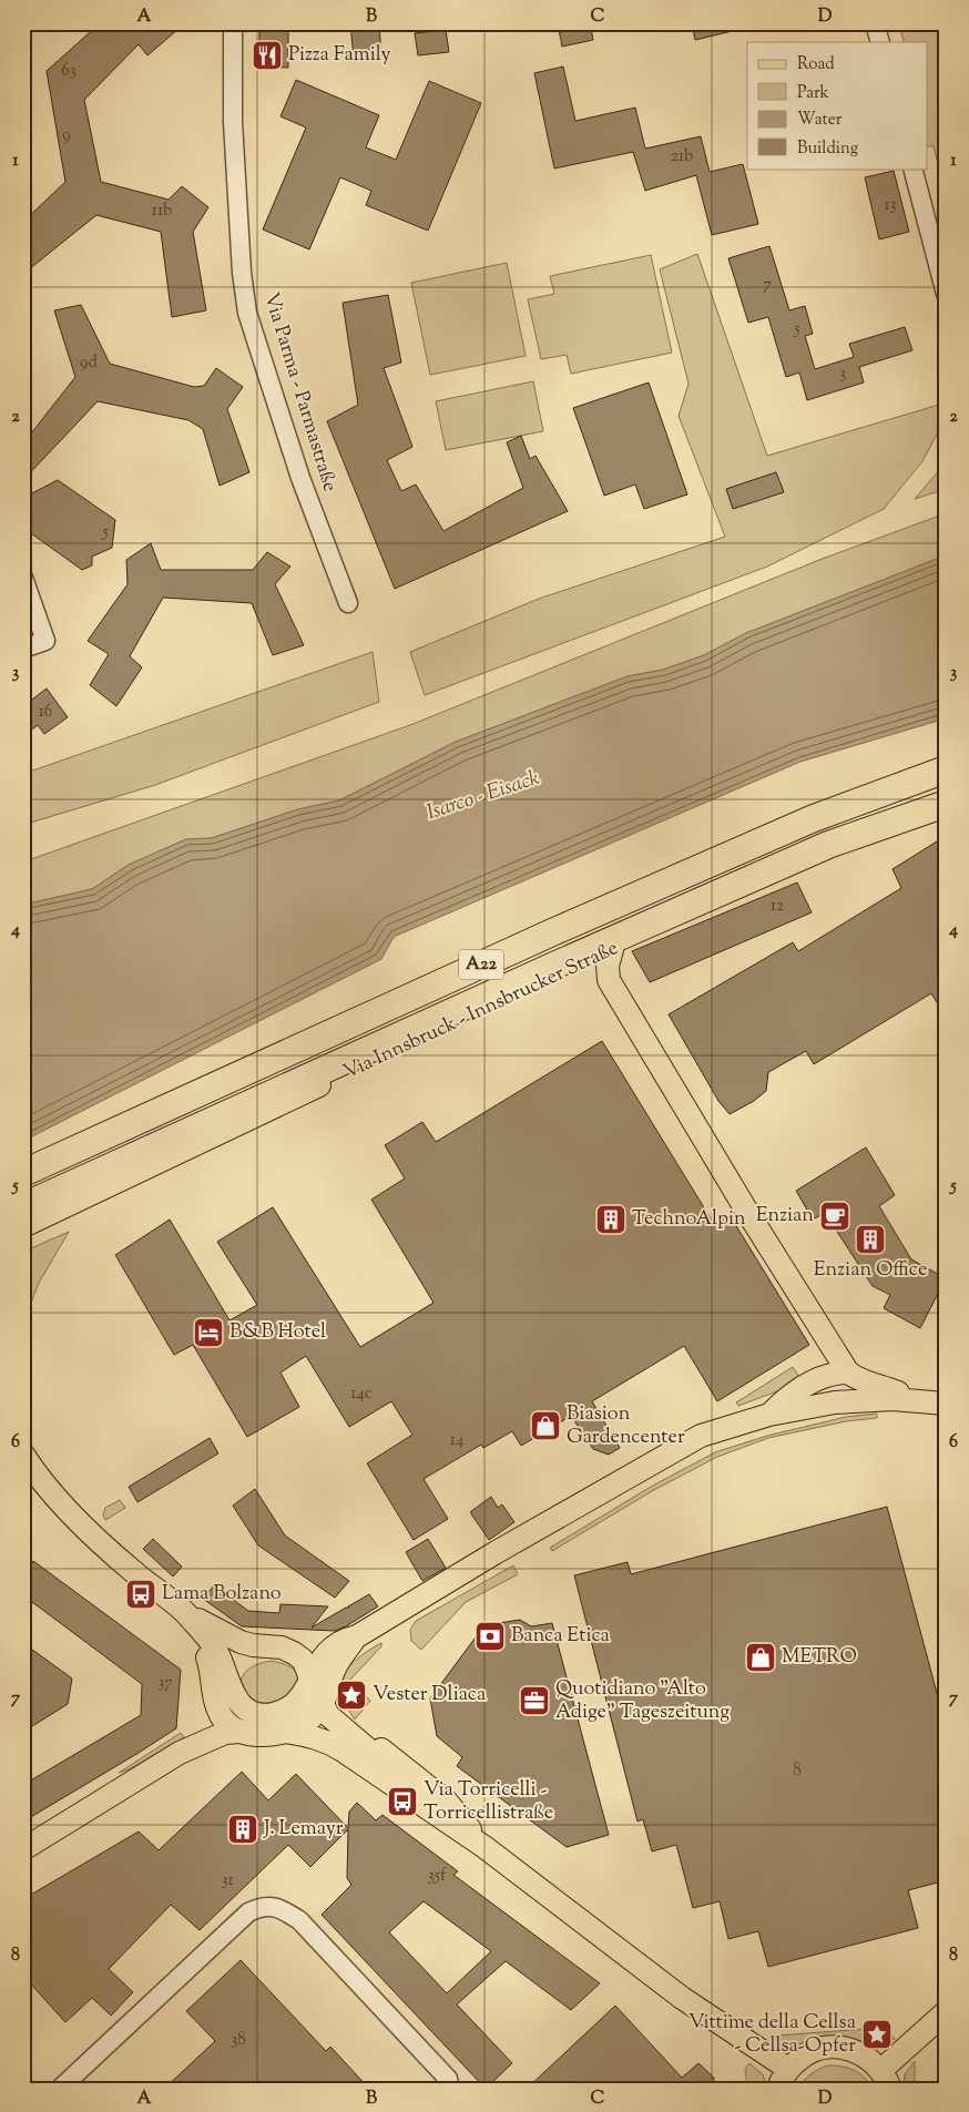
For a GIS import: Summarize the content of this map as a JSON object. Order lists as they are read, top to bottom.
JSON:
{
  "streets": {
    "highway": ["A22"],
    "main road": ["Via Innsbruck - Innsbrucker Straße"],
    "street": ["Via Parma - Parmastraße"]
  },
  "water": ["Isarco - Eisack"],
  "places": {
    "restaurant": ["Pizza Family"],
    "cafe": ["Enzian"],
    "building": ["TechnoAlpin", "Enzian Office", "J. Lemayr"],
    "hotel": ["B&B Hotel"],
    "shop": ["Biasion Gardencenter", "METRO"],
    "bus stop": ["Lama Bolzano", "Via Torricelli - Torricellistraße"],
    "bank": ["Banca Etica"],
    "place": ["Vester Dliaca", "Vittime della Cellsa - Cellsa-Opfer"],
    "office": ["Quotidiano \"Alto Adige\" Tageszeitung"]
  },
  "house_numbers": [
    "63",
    "9",
    "21b",
    "13",
    "11b",
    "7",
    "5",
    "9d",
    "3",
    "5",
    "16",
    "12",
    "14c",
    "14",
    "37",
    "8",
    "35f",
    "31",
    "38"
  ],
  "legend": [
    "Road",
    "Park",
    "Water",
    "Building"
  ],
  "grid": {
    "columns": [
      "A",
      "B",
      "C",
      "D"
    ],
    "rows": [
      "1",
      "2",
      "3",
      "4",
      "5",
      "6",
      "7",
      "8"
    ]
  }
}
